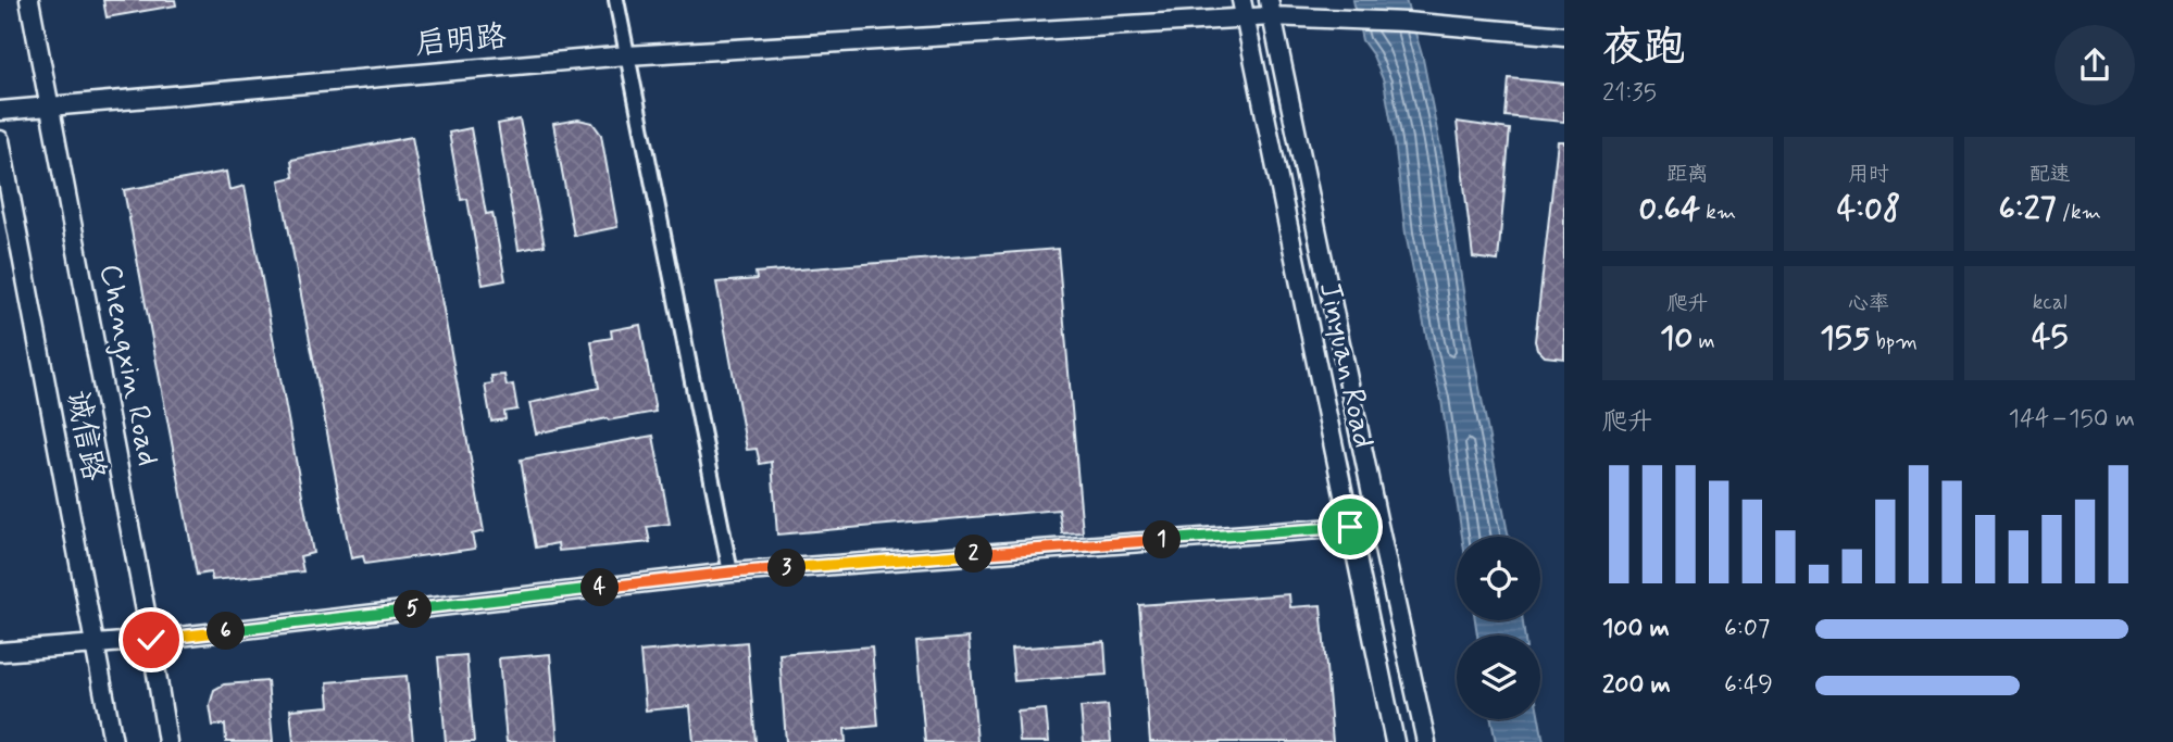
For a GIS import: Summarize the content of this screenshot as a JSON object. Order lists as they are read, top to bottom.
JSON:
{
  "streets": {
    "street": [
      "启明路",
      "Chengxin Road",
      "Jinyuan Road",
      "诚信路"
    ]
  },
  "crossings": [
    ["启明路", "Chengxin Road"],
    ["启明路", "Jinyuan Road"]
  ],
  "page": {
    "heading": ["夜跑", "21:35"],
    "stats": [
      ["距离", "0.64 km"],
      ["用时", "4:08"],
      ["配速", "6:27 /km"],
      ["爬升", "10 m"],
      ["心率", "155 bpm"],
      ["kcal", "45"]
    ],
    "chart": ["爬升", "144–150 m"],
    "pins": [
      "1",
      "2",
      "3",
      "4",
      "5",
      "6"
    ],
    "list": [
      {
        "name": "100 m",
        "note": "6:07"
      },
      {
        "name": "200 m",
        "note": "6:49"
      }
    ]
  }
}
